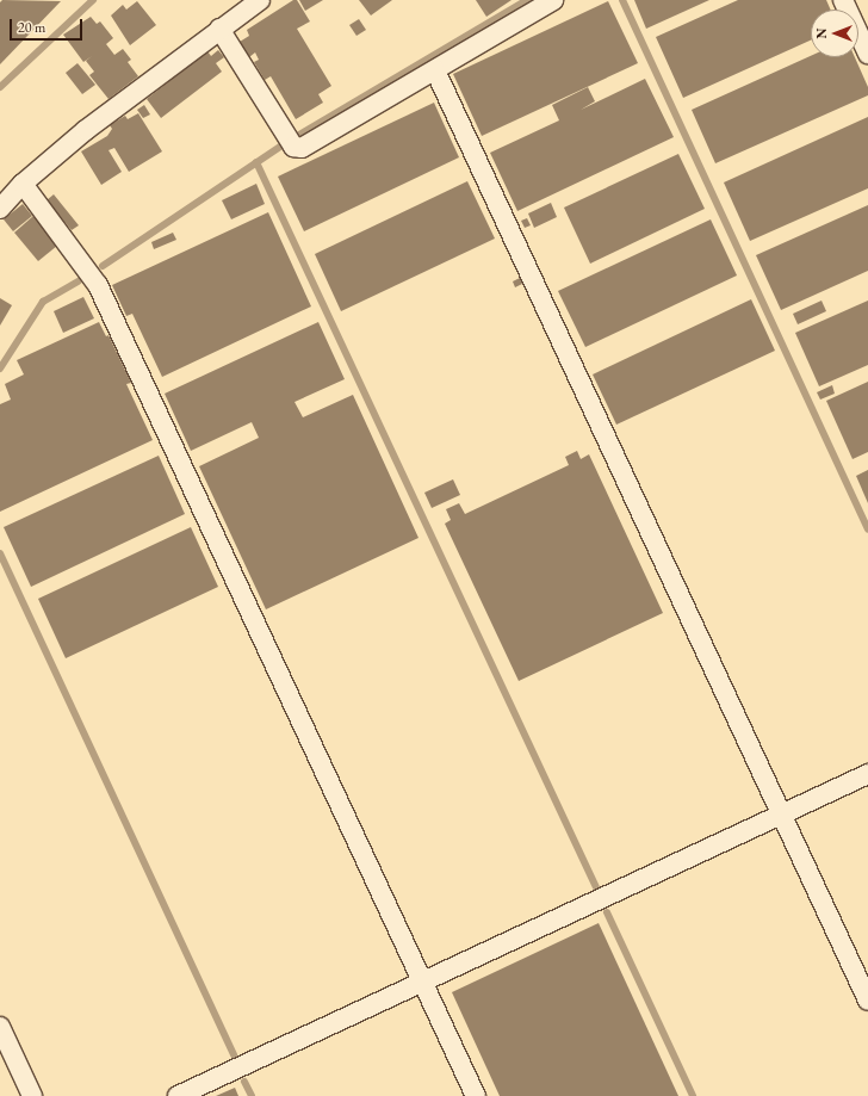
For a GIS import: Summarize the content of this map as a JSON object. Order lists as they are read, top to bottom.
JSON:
{
  "scale_bar": "20 m",
  "north": "left"
}
